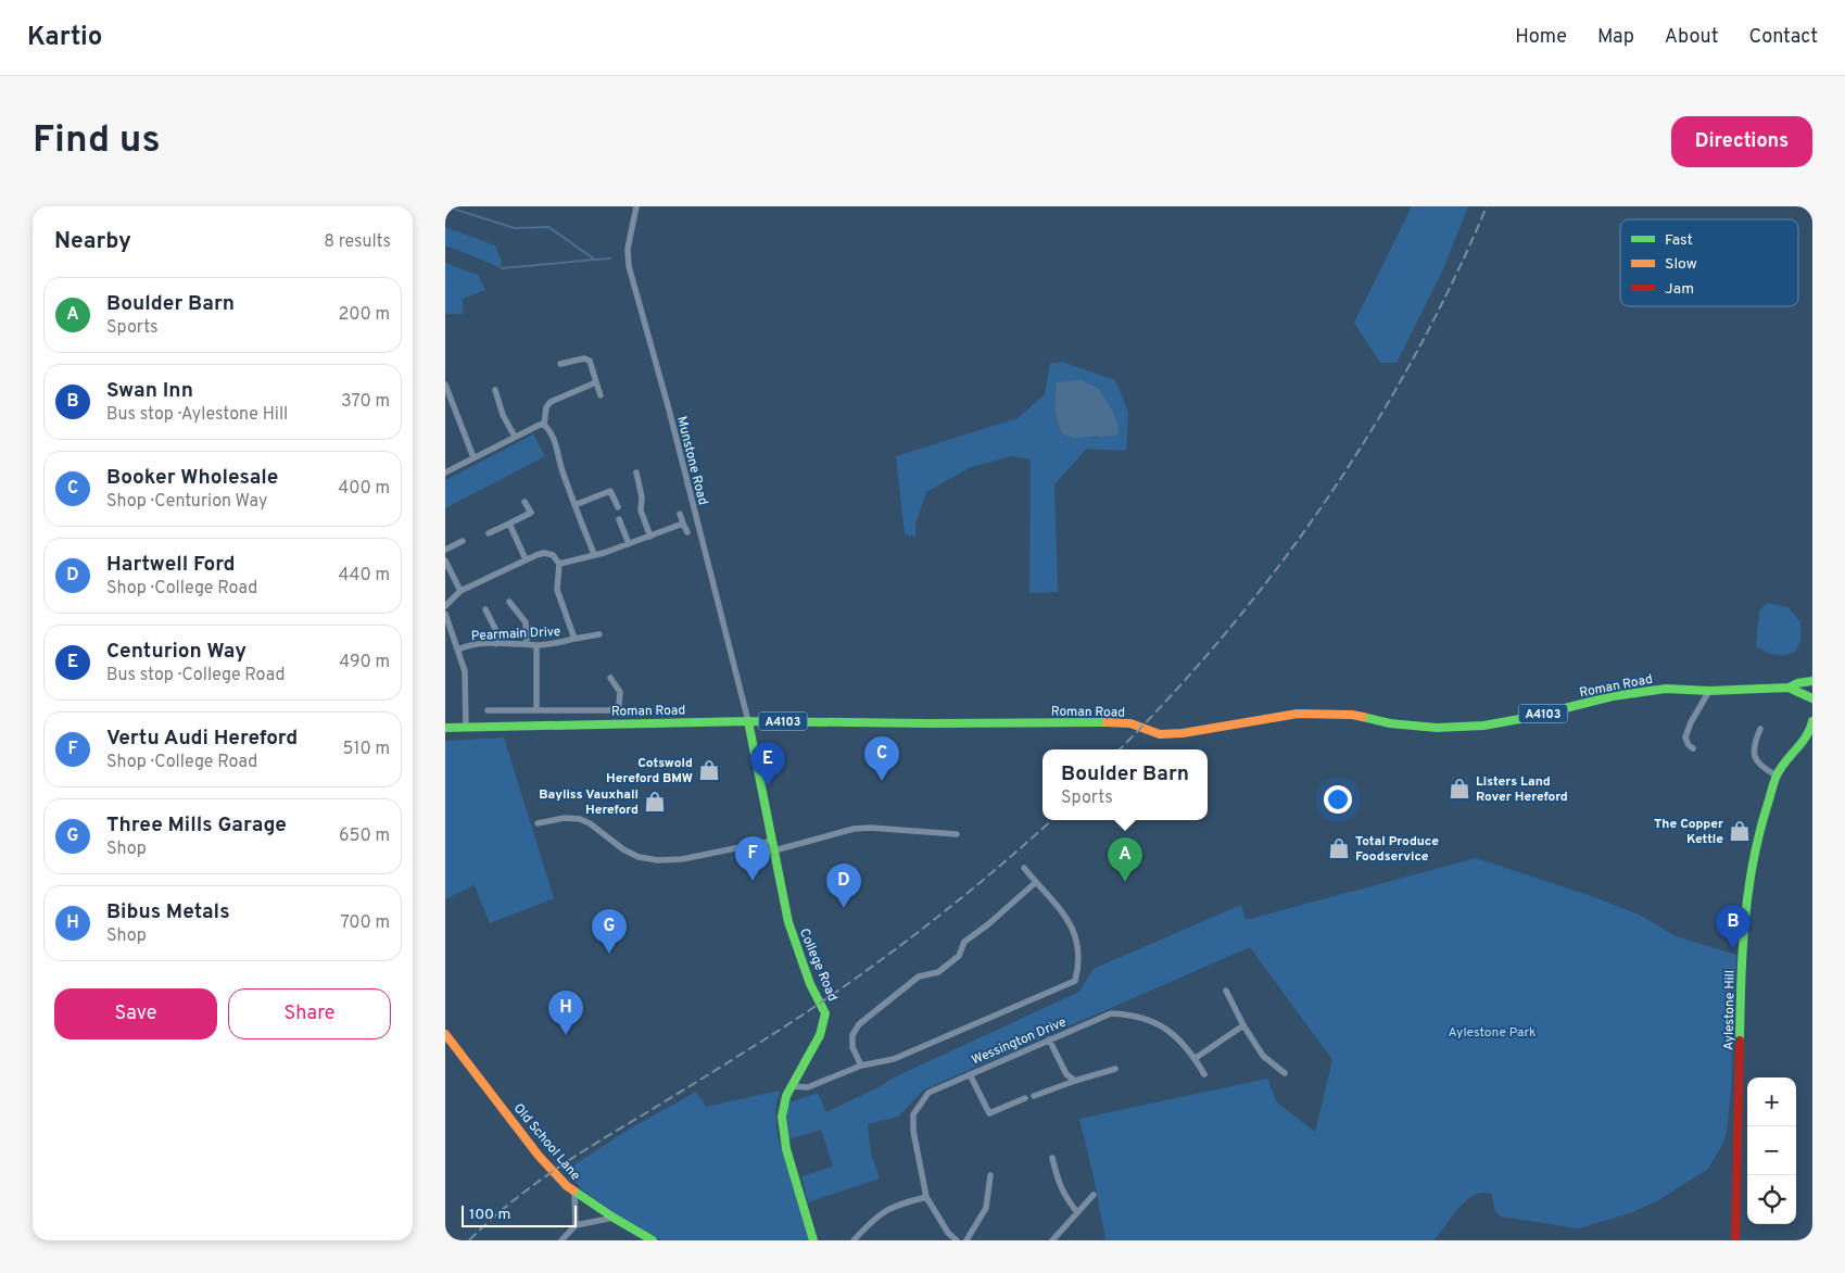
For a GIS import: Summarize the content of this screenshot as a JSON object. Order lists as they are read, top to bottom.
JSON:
{
  "streets": {
    "main road": [
      "Roman Road",
      "A4103",
      "College Road",
      "Aylestone Hill",
      "Old School Lane"
    ],
    "street": ["Munstone Road", "Pearmain Drive", "Wessington Drive"]
  },
  "crossings": [
    ["Munstone Road", "Roman Road"],
    ["Munstone Road", "College Road"],
    ["Roman Road", "College Road"]
  ],
  "parks": ["Aylestone Park"],
  "places": {
    "shop": [
      "Cotswold Hereford BMW",
      "Listers Land Rover Hereford",
      "Bayliss Vauxhall Hereford",
      "The Copper Kettle",
      "Total Produce Foodservice"
    ]
  },
  "legend": ["Fast", "Slow", "Jam"],
  "scale_bar": "100 m",
  "page": {
    "header": "Kartio",
    "nav": [
      "Home",
      "Map",
      "About",
      "Contact"
    ],
    "buttons": [
      "Directions",
      ["Save", "Share"]
    ],
    "title": "Find us",
    "heading": ["Nearby", "8 results"],
    "list": [
      {
        "mark": "A",
        "name": "Boulder Barn",
        "note": "Sports",
        "value": "200 m"
      },
      {
        "mark": "B",
        "name": "Swan Inn",
        "note": "Bus stop · Aylestone Hill",
        "value": "370 m"
      },
      {
        "mark": "C",
        "name": "Booker Wholesale",
        "note": "Shop · Centurion Way",
        "value": "400 m"
      },
      {
        "mark": "D",
        "name": "Hartwell Ford",
        "note": "Shop · College Road",
        "value": "440 m"
      },
      {
        "mark": "E",
        "name": "Centurion Way",
        "note": "Bus stop · College Road",
        "value": "490 m"
      },
      {
        "mark": "F",
        "name": "Vertu Audi Hereford",
        "note": "Shop · College Road",
        "value": "510 m"
      },
      {
        "mark": "G",
        "name": "Three Mills Garage",
        "note": "Shop",
        "value": "650 m"
      },
      {
        "mark": "H",
        "name": "Bibus Metals",
        "note": "Shop",
        "value": "700 m"
      }
    ],
    "pins": [
      "C",
      "E",
      "F",
      "A",
      "D",
      "B",
      "G",
      "H"
    ],
    "popup": ["Boulder Barn", "Sports"],
    "map_buttons": ["+", "−"],
    "scale": "100 m"
  }
}
